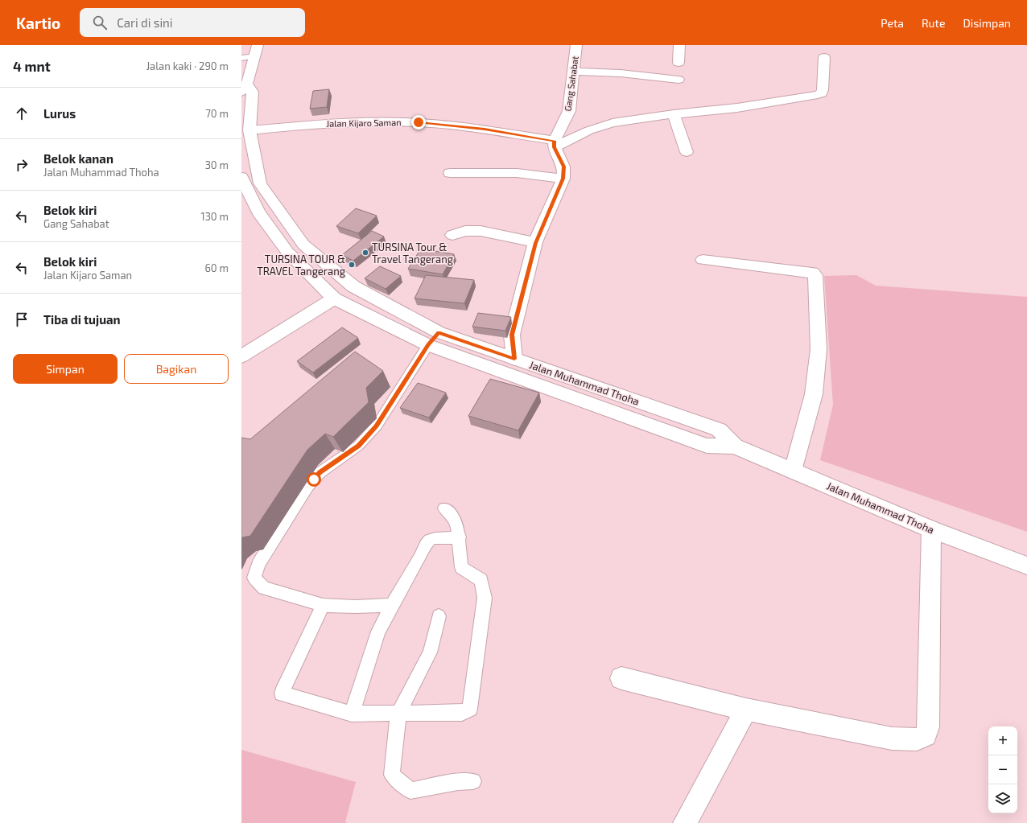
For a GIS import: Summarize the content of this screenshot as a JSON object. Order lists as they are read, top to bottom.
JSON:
{
  "streets": {
    "street": ["Gang Sahabat", "Jalan Kijaro Saman", "Jalan Muhammad Thoha"]
  },
  "crossings": [
    ["Gang Sahabat", "Jalan Kijaro Saman"],
    ["Jalan Kijaro Saman", "Jalan Muhammad Thoha"]
  ],
  "places": ["TURSINA Tour & Travel Tangerang", "TURSINA TOUR & TRAVEL Tangerang"],
  "page": {
    "header": "Kartio",
    "search": "Cari di sini",
    "nav": ["Peta", "Rute", "Disimpan"],
    "heading": ["4 mnt", "Jalan kaki · 290 m"],
    "list": [
      ["Lurus", "70 m"],
      ["Belok kanan", "Jalan Muhammad Thoha", "30 m"],
      ["Belok kiri", "Gang Sahabat", "130 m"],
      ["Belok kiri", "Jalan Kijaro Saman", "60 m"],
      "Tiba di tujuan"
    ],
    "buttons": ["Simpan", "Bagikan"],
    "map_buttons": ["+", "−"]
  }
}
